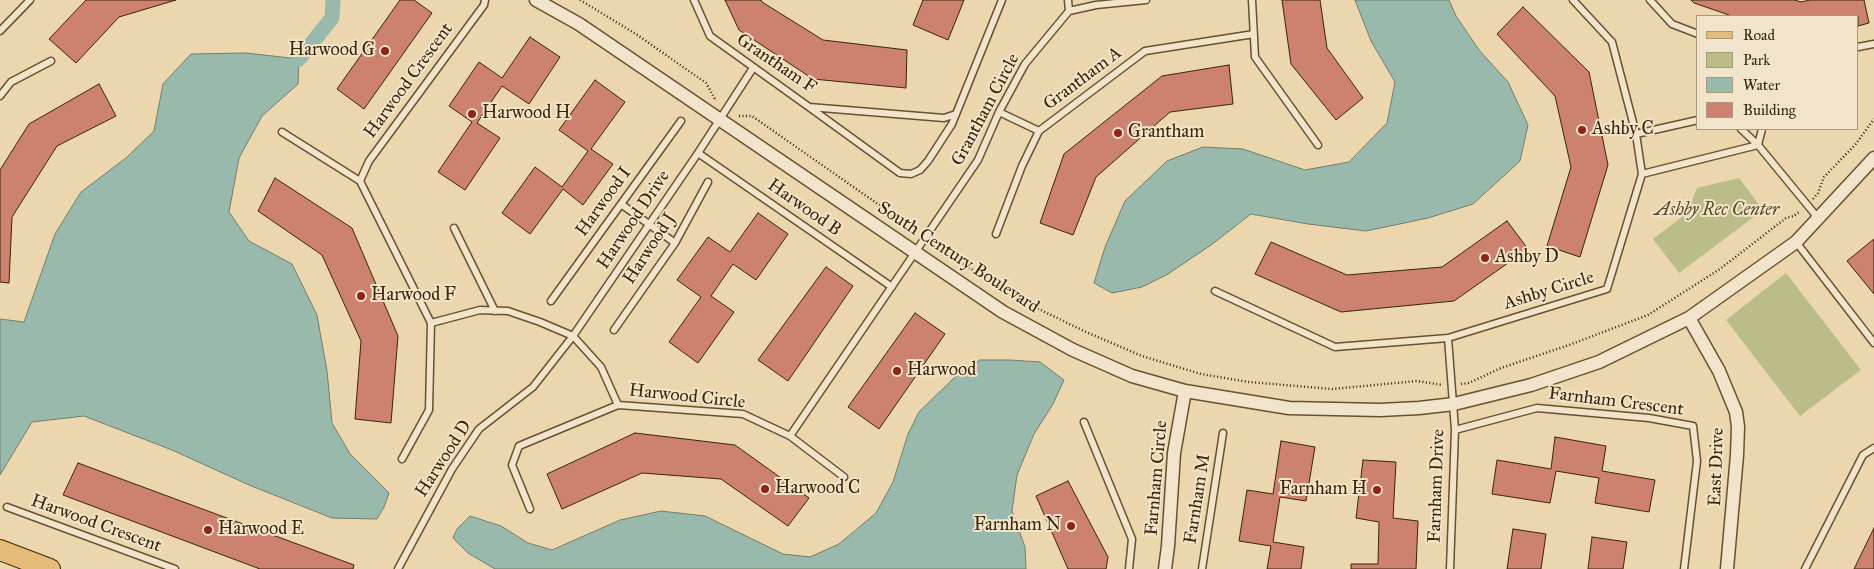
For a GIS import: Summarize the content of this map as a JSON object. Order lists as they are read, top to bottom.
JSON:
{
  "streets": {
    "street": ["South Century Boulevard", "East Drive", "Farnham Circle"],
    "lane": [
      "Grantham F",
      "Grantham A",
      "Harwood Crescent",
      "Grantham Circle",
      "Harwood I",
      "Harwood B",
      "Harwood Drive",
      "Harwood J",
      "Ashby Circle",
      "Harwood Circle",
      "Farnham Crescent",
      "Harwood D",
      "Farnham Drive",
      "Farnham M"
    ]
  },
  "crossings": [
    ["Grantham F", "Harwood Drive"],
    ["Grantham Circle", "South Century Boulevard"],
    ["Harwood B", "Harwood Drive"],
    ["Harwood Drive", "South Century Boulevard"],
    ["Harwood Drive", "Harwood Circle"],
    ["Harwood Drive", "Harwood D"],
    ["South Century Boulevard", "East Drive"],
    ["South Century Boulevard", "Farnham Circle"],
    ["South Century Boulevard", "Farnham Drive"],
    ["Harwood Circle", "Harwood D"],
    ["Farnham Crescent", "Farnham Drive"]
  ],
  "parks": ["Ashby Rec Center"],
  "places": [
    "Harwood G",
    "Harwood H",
    "Ashby C",
    "Grantham",
    "Ashby D",
    "Harwood F",
    "Harwood",
    "Harwood C",
    "Farnham H",
    "Farnham N",
    "Harwood E"
  ],
  "legend": [
    "Road",
    "Park",
    "Water",
    "Building"
  ]
}
